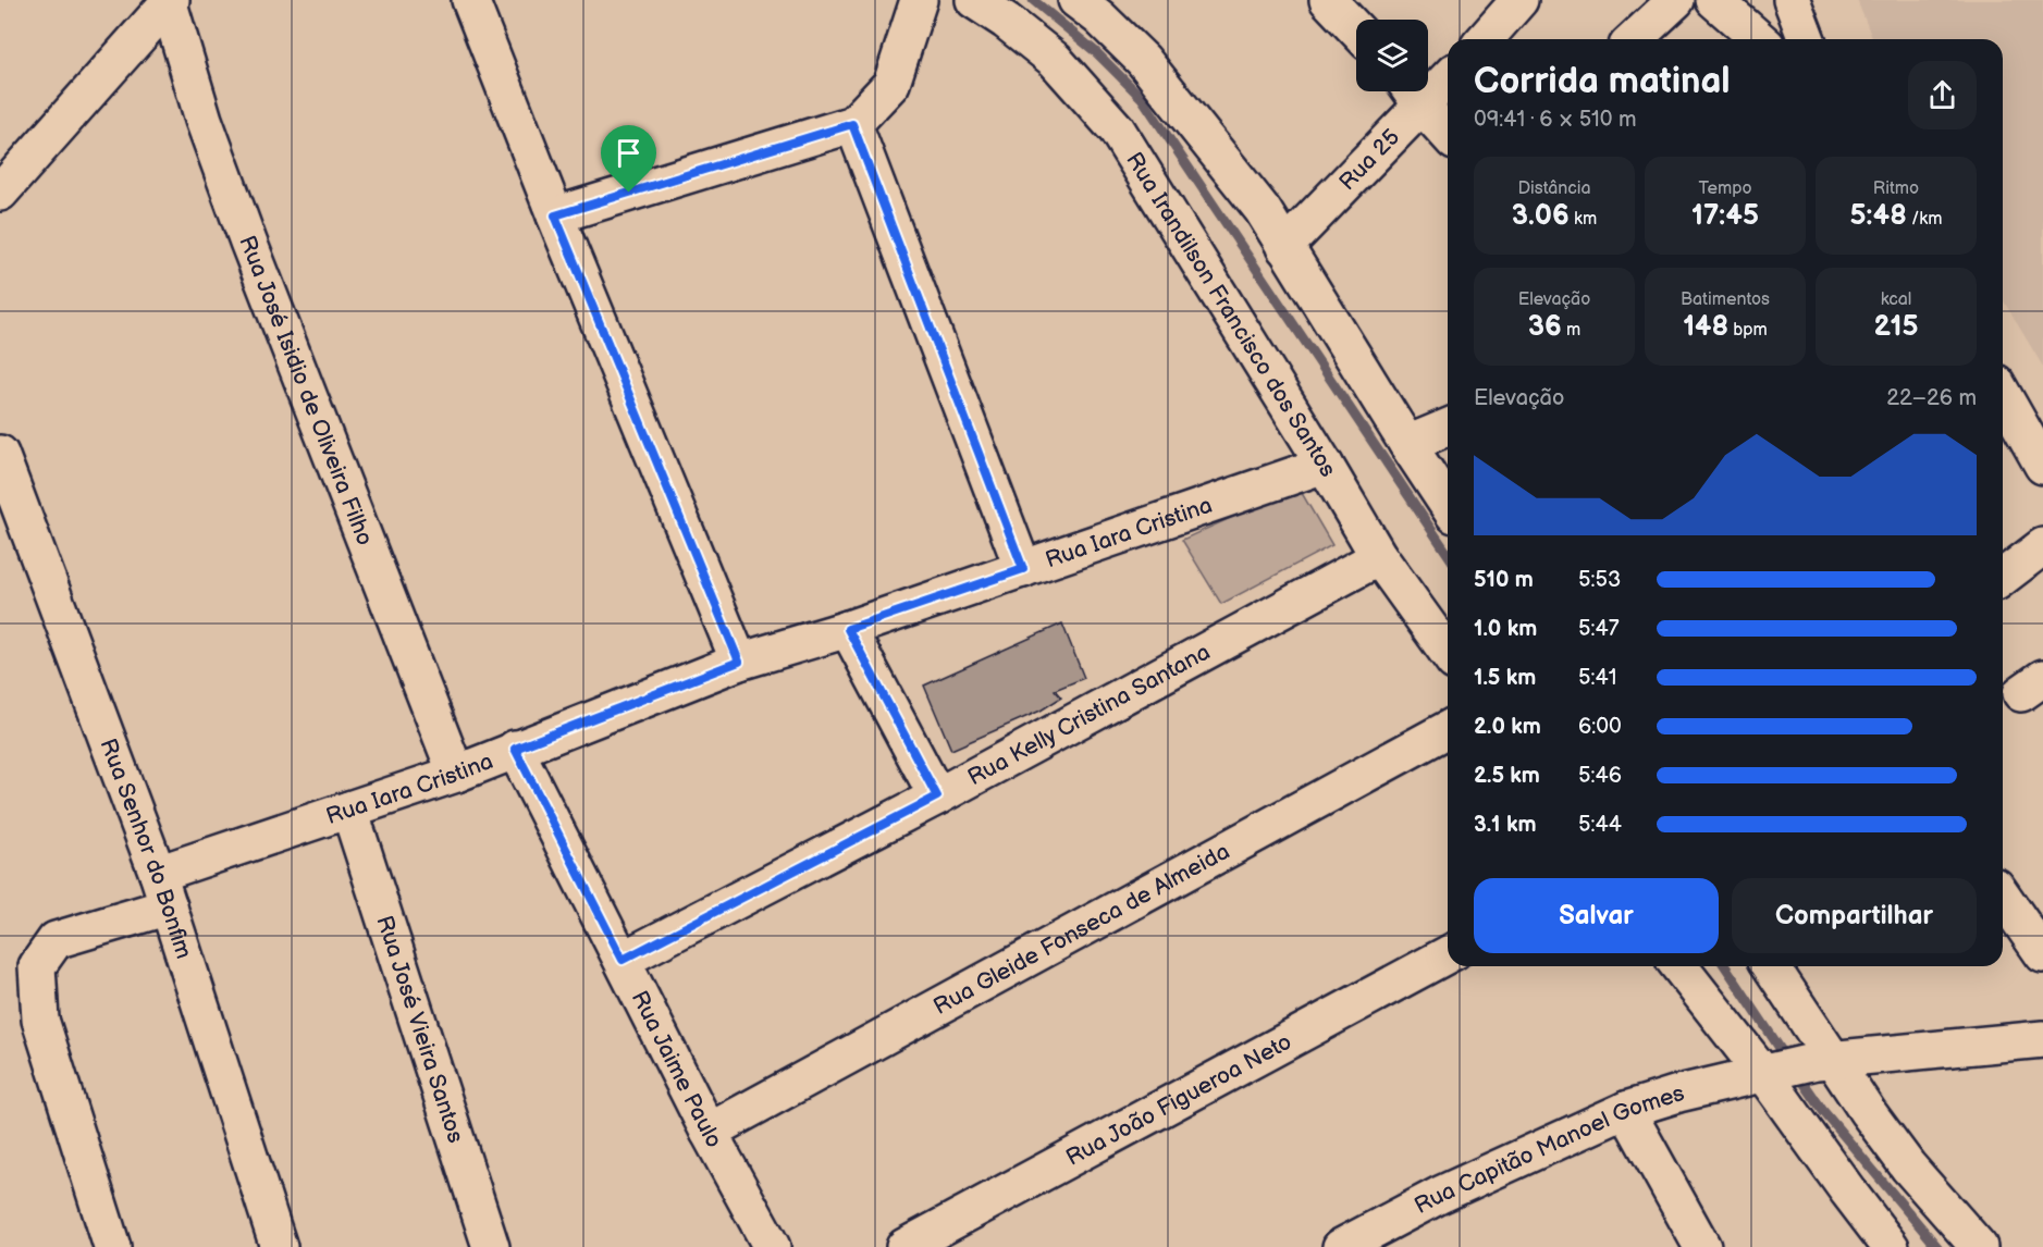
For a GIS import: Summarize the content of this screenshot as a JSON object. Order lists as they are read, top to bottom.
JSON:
{
  "streets": {
    "street": [
      "Rua 25",
      "Rua Irandilson Francisco dos Santos",
      "Rua José Isidio de Oliveira Filho",
      "Rua Iara Cristina",
      "Rua Kelly Cristina Santana",
      "Rua Senhor do Bonfim",
      "Rua Gleide Fonseca de Almeida",
      "Rua José Vieira Santos",
      "Rua Jaime Paulo",
      "Rua João Figueroa Neto",
      "Rua Capitão Manoel Gomes"
    ]
  },
  "crossings": [
    ["Rua Irandilson Francisco dos Santos", "Rua Iara Cristina"],
    ["Rua Irandilson Francisco dos Santos", "Rua Kelly Cristina Santana"],
    ["Rua José Isidio de Oliveira Filho", "Rua Iara Cristina"],
    ["Rua Iara Cristina", "Rua Senhor do Bonfim"],
    ["Rua Iara Cristina", "Rua José Vieira Santos"],
    ["Rua Iara Cristina", "Rua Jaime Paulo"],
    ["Rua Kelly Cristina Santana", "Rua Jaime Paulo"],
    ["Rua Gleide Fonseca de Almeida", "Rua Jaime Paulo"]
  ],
  "page": {
    "heading": ["Corrida matinal", "09:41 · 6 × 510 m"],
    "stats": [
      ["Distância", "3.06 km"],
      ["Tempo", "17:45"],
      ["Ritmo", "5:48 /km"],
      ["Elevação", "36 m"],
      ["Batimentos", "148 bpm"],
      ["kcal", "215"]
    ],
    "chart": ["Elevação", "22–26 m"],
    "list": [
      {
        "name": "510 m",
        "note": "5:53"
      },
      {
        "name": "1.0 km",
        "note": "5:47"
      },
      {
        "name": "1.5 km",
        "note": "5:41"
      },
      {
        "name": "2.0 km",
        "note": "6:00"
      },
      {
        "name": "2.5 km",
        "note": "5:46"
      },
      {
        "name": "3.1 km",
        "note": "5:44"
      }
    ],
    "buttons": ["Salvar", "Compartilhar"]
  }
}
